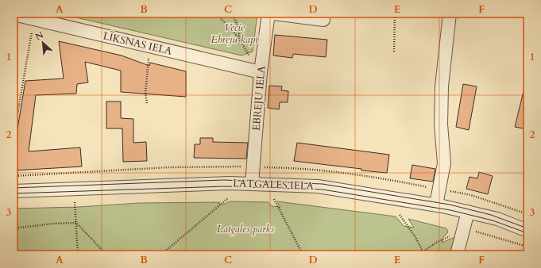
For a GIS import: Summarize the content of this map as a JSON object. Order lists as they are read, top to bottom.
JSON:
{
  "streets": {
    "street": ["LĪKSNAS IELA", "EBREJU IELA", "LATGALES IELA"]
  },
  "crossings": [
    ["LĪKSNAS IELA", "EBREJU IELA"],
    ["EBREJU IELA", "LATGALES IELA"]
  ],
  "parks": ["Vecie Ebreju kapi", "Latgales parks"],
  "north": "top left",
  "grid": {
    "columns": [
      "A",
      "B",
      "C",
      "D",
      "E",
      "F"
    ],
    "rows": ["1", "2", "3"]
  }
}
